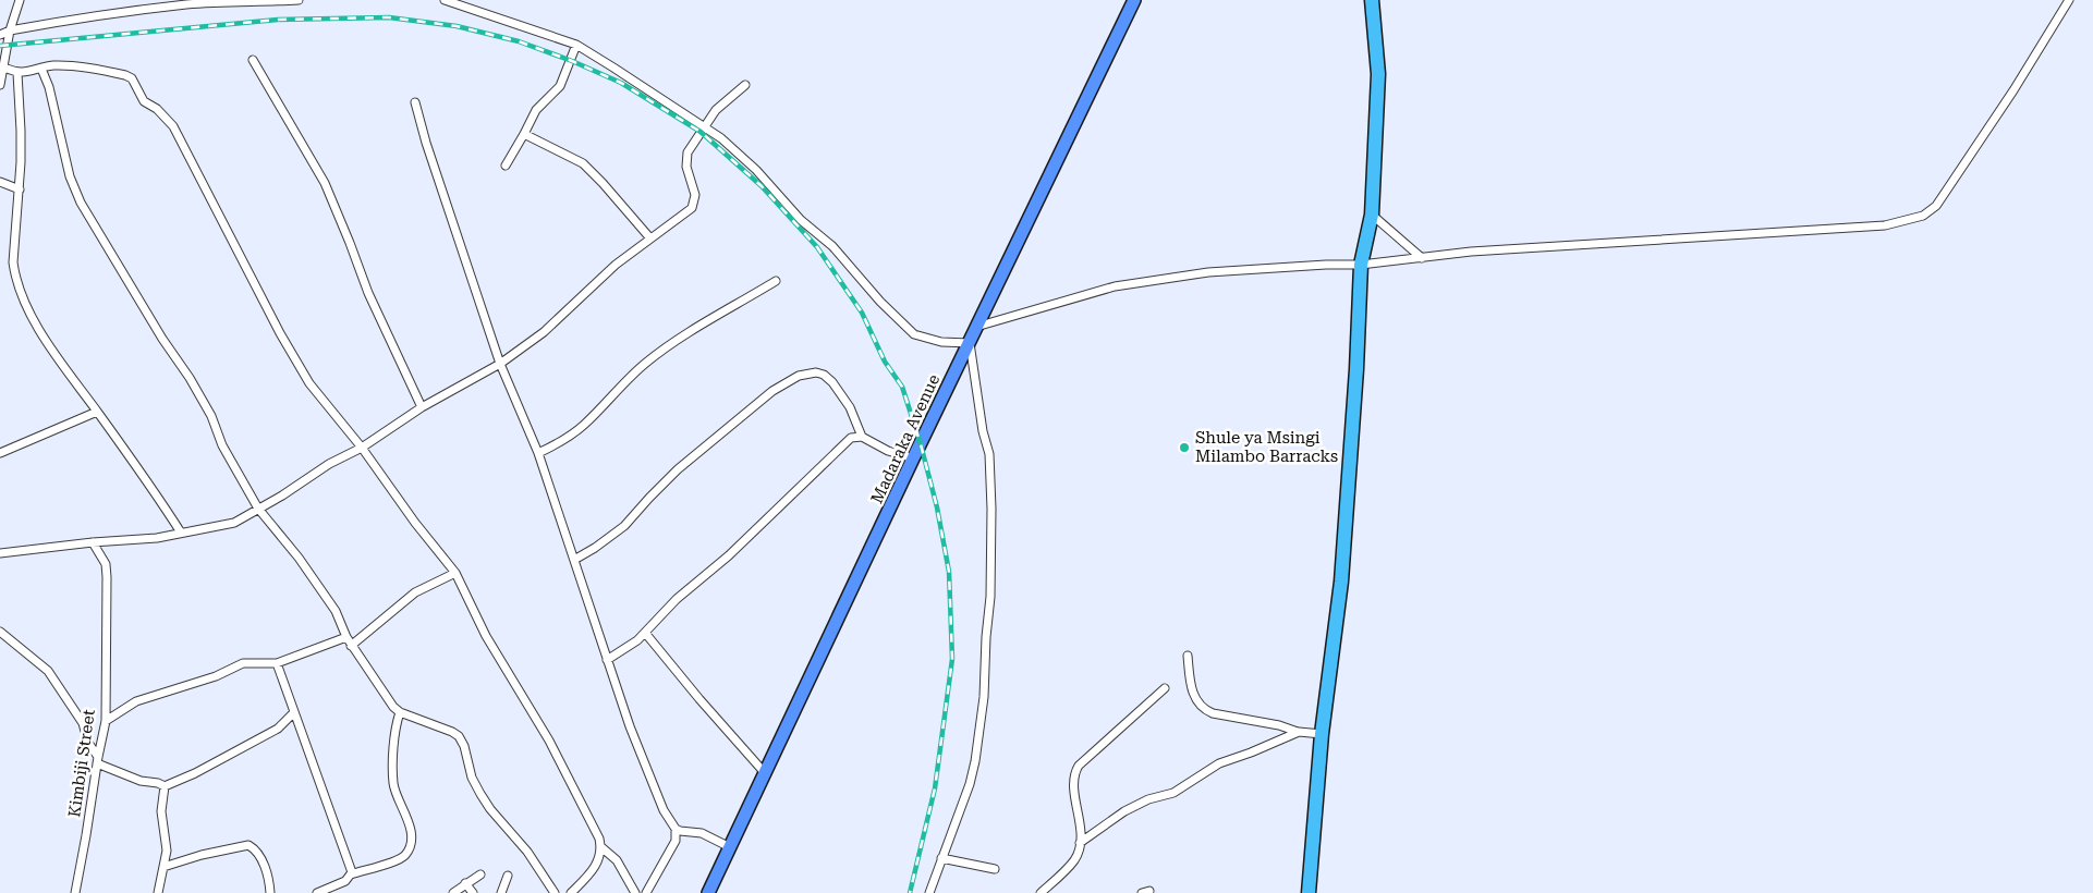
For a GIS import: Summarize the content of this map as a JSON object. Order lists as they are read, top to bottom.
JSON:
{
  "streets": {
    "main road": ["Madaraka Avenue"],
    "street": ["Kimbiji Street"]
  },
  "places": ["Shule ya Msingi Milambo Barracks"]
}
